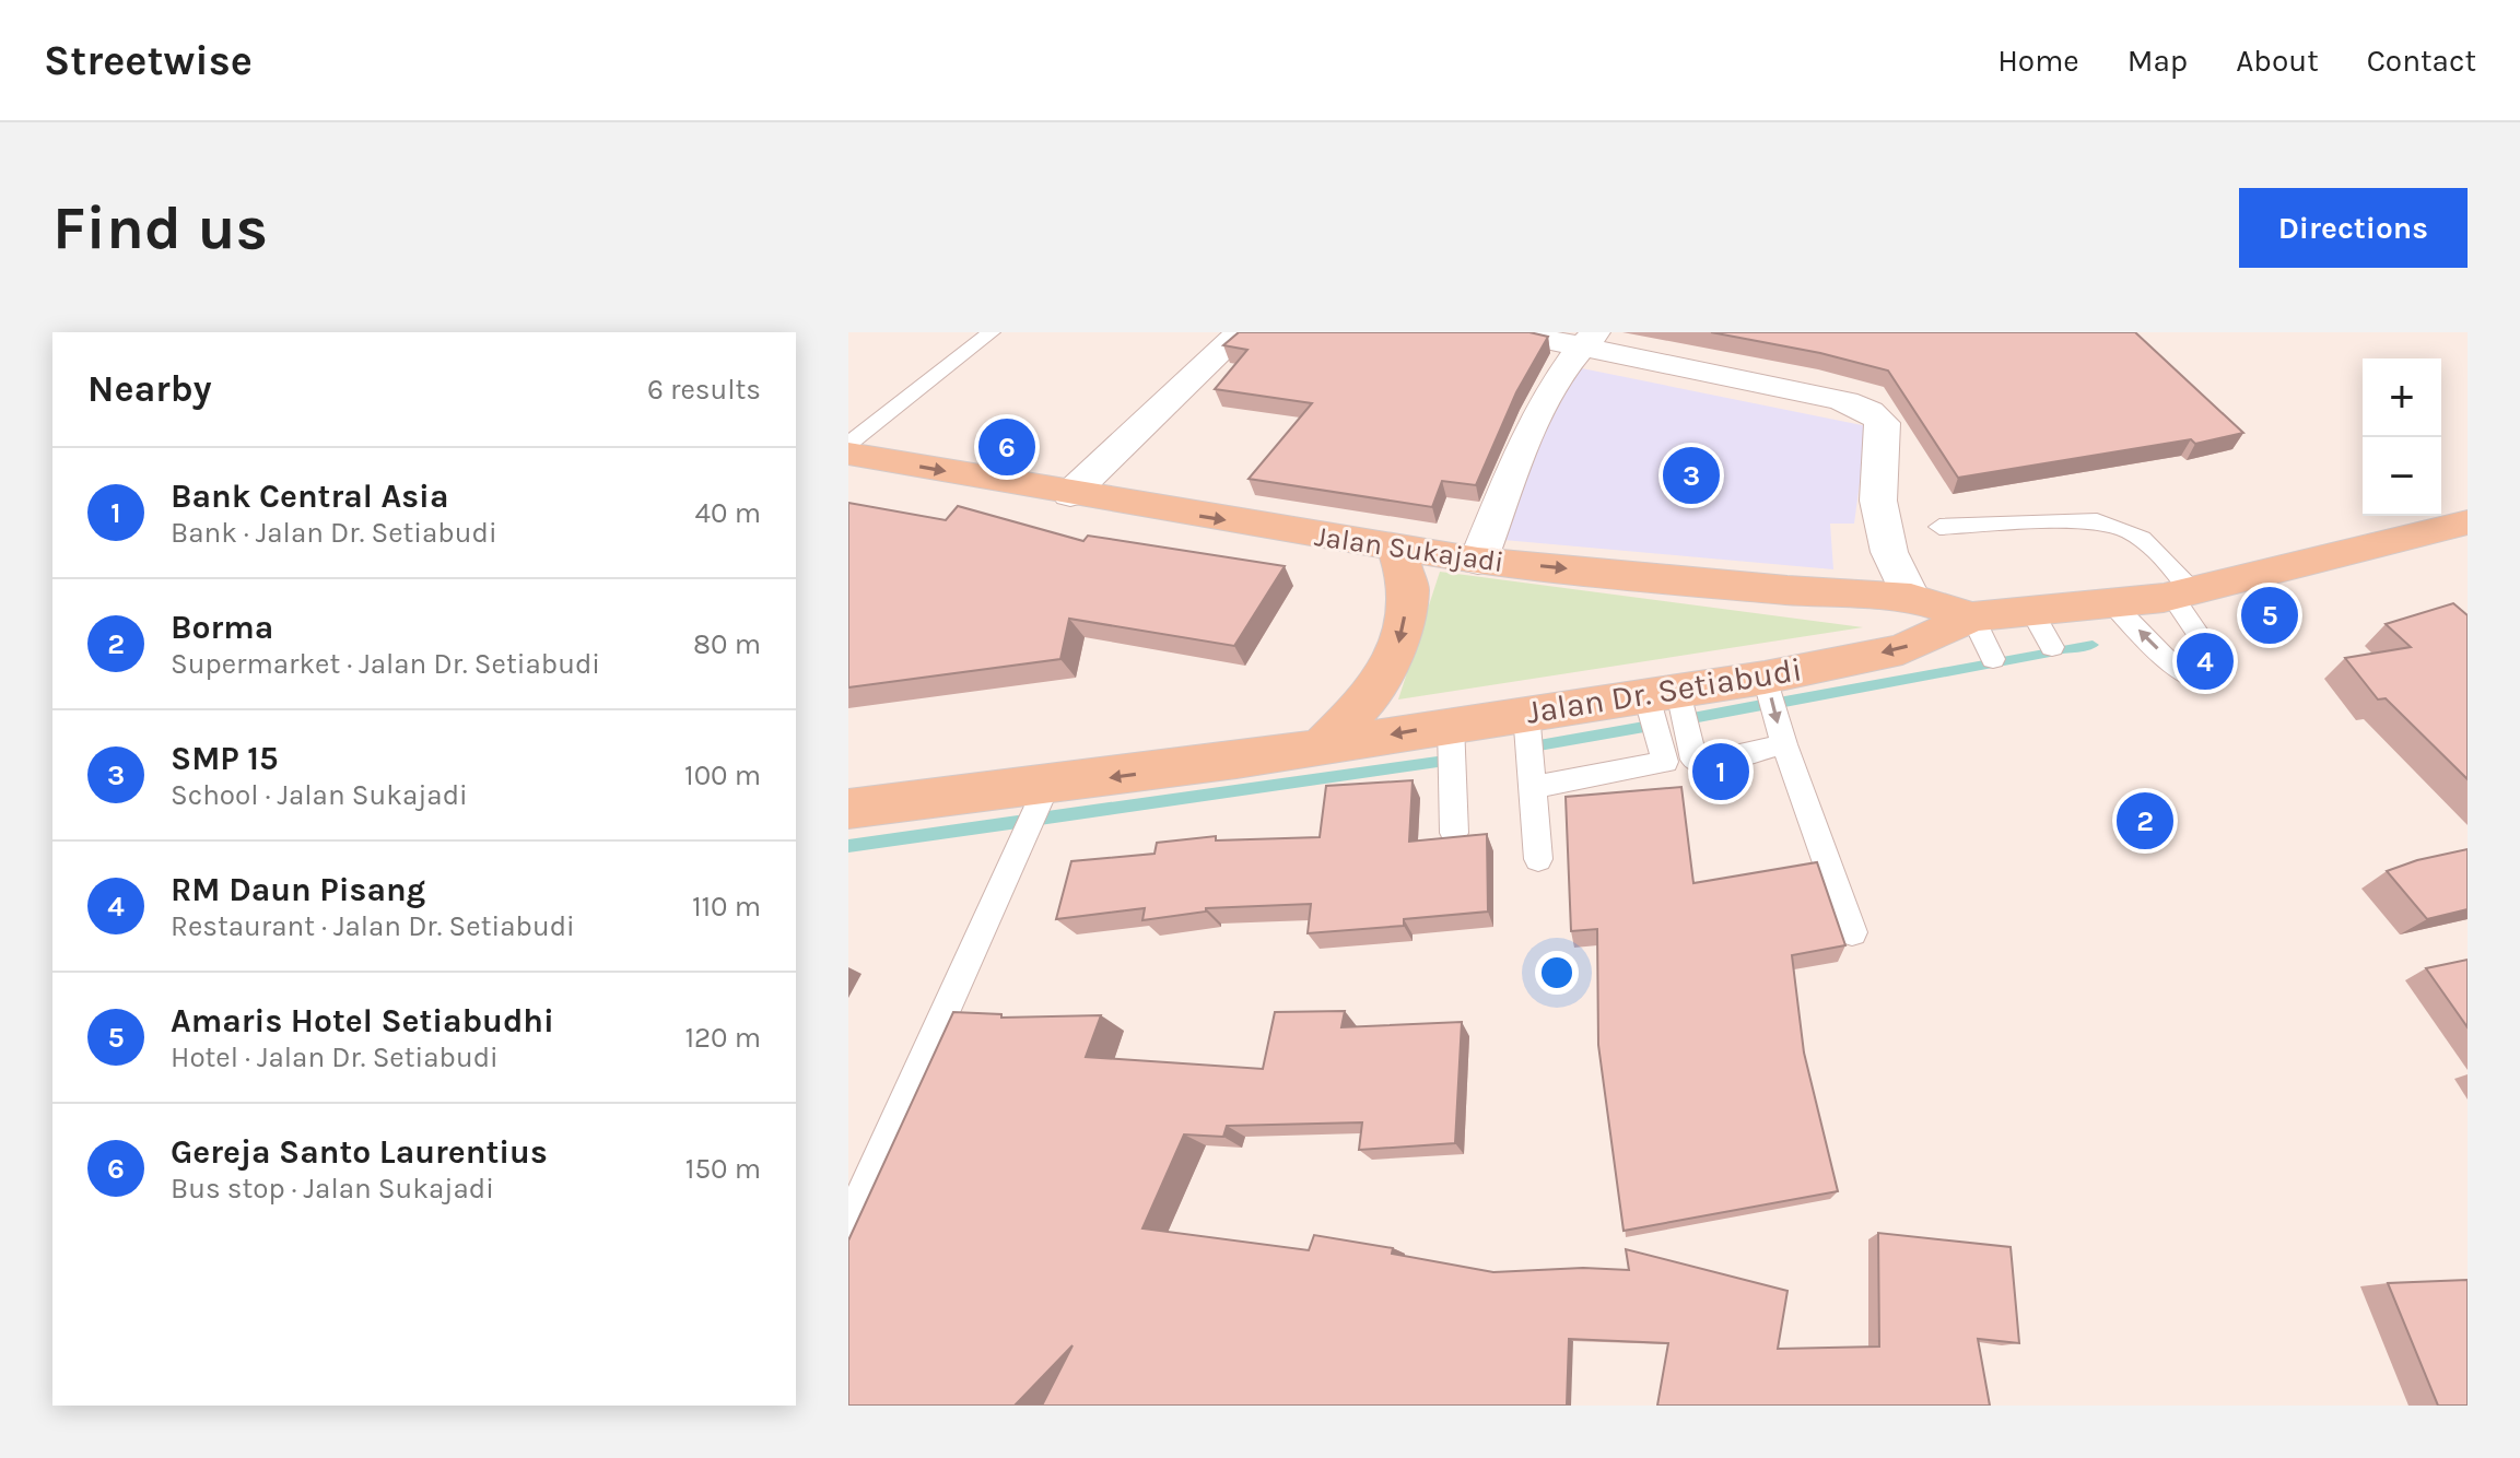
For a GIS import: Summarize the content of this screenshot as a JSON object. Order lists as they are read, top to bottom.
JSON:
{
  "streets": {
    "main road": ["Jalan Sukajadi", "Jalan Dr. Setiabudi"]
  },
  "crossings": [
    ["Jalan Sukajadi", "Jalan Dr. Setiabudi"]
  ],
  "one_way": ["Jalan Sukajadi"],
  "page": {
    "header": "Streetwise",
    "nav": [
      "Home",
      "Map",
      "About",
      "Contact"
    ],
    "buttons": "Directions",
    "title": "Find us",
    "heading": ["Nearby", "6 results"],
    "map_buttons": ["+", "−"],
    "pins": [
      "6",
      "3",
      "5",
      "4",
      "1",
      "2"
    ],
    "list": [
      {
        "mark": "1",
        "name": "Bank Central Asia",
        "note": "Bank · Jalan Dr. Setiabudi",
        "value": "40 m"
      },
      {
        "mark": "2",
        "name": "Borma",
        "note": "Supermarket · Jalan Dr. Setiabudi",
        "value": "80 m"
      },
      {
        "mark": "3",
        "name": "SMP 15",
        "note": "School · Jalan Sukajadi",
        "value": "100 m"
      },
      {
        "mark": "4",
        "name": "RM Daun Pisang",
        "note": "Restaurant · Jalan Dr. Setiabudi",
        "value": "110 m"
      },
      {
        "mark": "5",
        "name": "Amaris Hotel Setiabudhi",
        "note": "Hotel · Jalan Dr. Setiabudi",
        "value": "120 m"
      },
      {
        "mark": "6",
        "name": "Gereja Santo Laurentius",
        "note": "Bus stop · Jalan Sukajadi",
        "value": "150 m"
      }
    ]
  }
}
